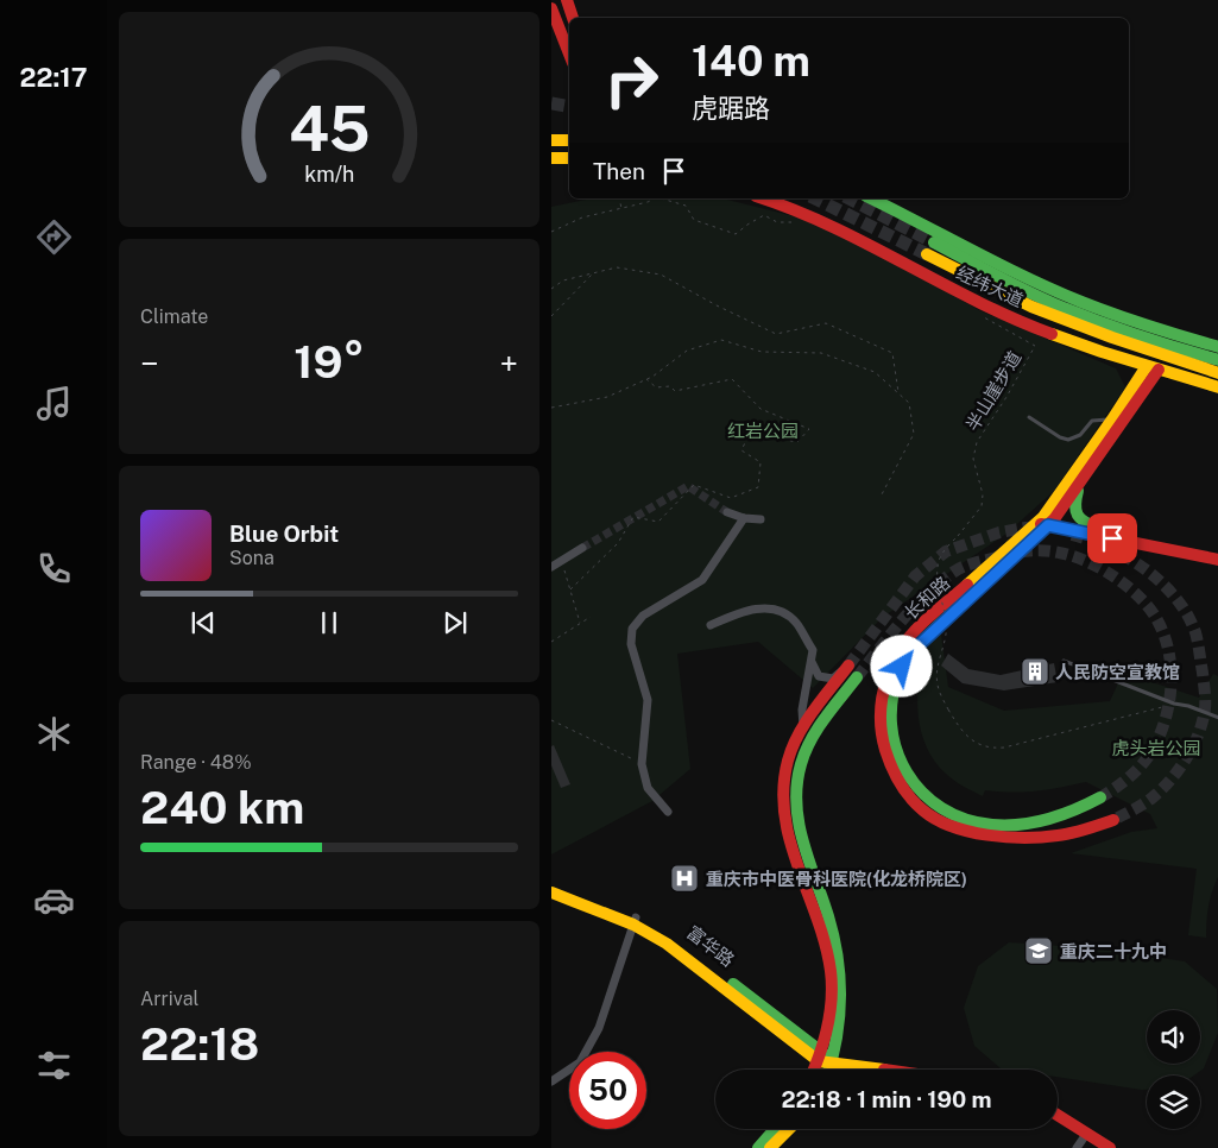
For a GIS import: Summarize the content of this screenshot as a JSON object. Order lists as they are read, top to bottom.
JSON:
{
  "streets": {
    "main road": ["经纬大道", "长和路", "富华路"],
    "path": ["半山崖步道"]
  },
  "crossings": [
    ["经纬大道", "长和路"]
  ],
  "parks": ["红岩公园", "虎头岩公园"],
  "places": {
    "building": ["人民防空宣教馆"],
    "hospital": ["重庆市中医骨科医院(化龙桥院区)"],
    "school or university": ["重庆二十九中"]
  },
  "page": {
    "tabs": "22:17",
    "turn": ["140 m", "虎踞路"],
    "then": "Then",
    "tile": [
      "Climate",
      ["Range · 48%", "240 km"],
      ["Arrival", "22:18"]
    ],
    "heat": ["−", "19°", "+"],
    "song": ["Blue Orbit", "Sona"],
    "limit": "50",
    "trip": "22:18 · 1 min · 190 m",
    "gauge": ["45", "km/h"]
  }
}
